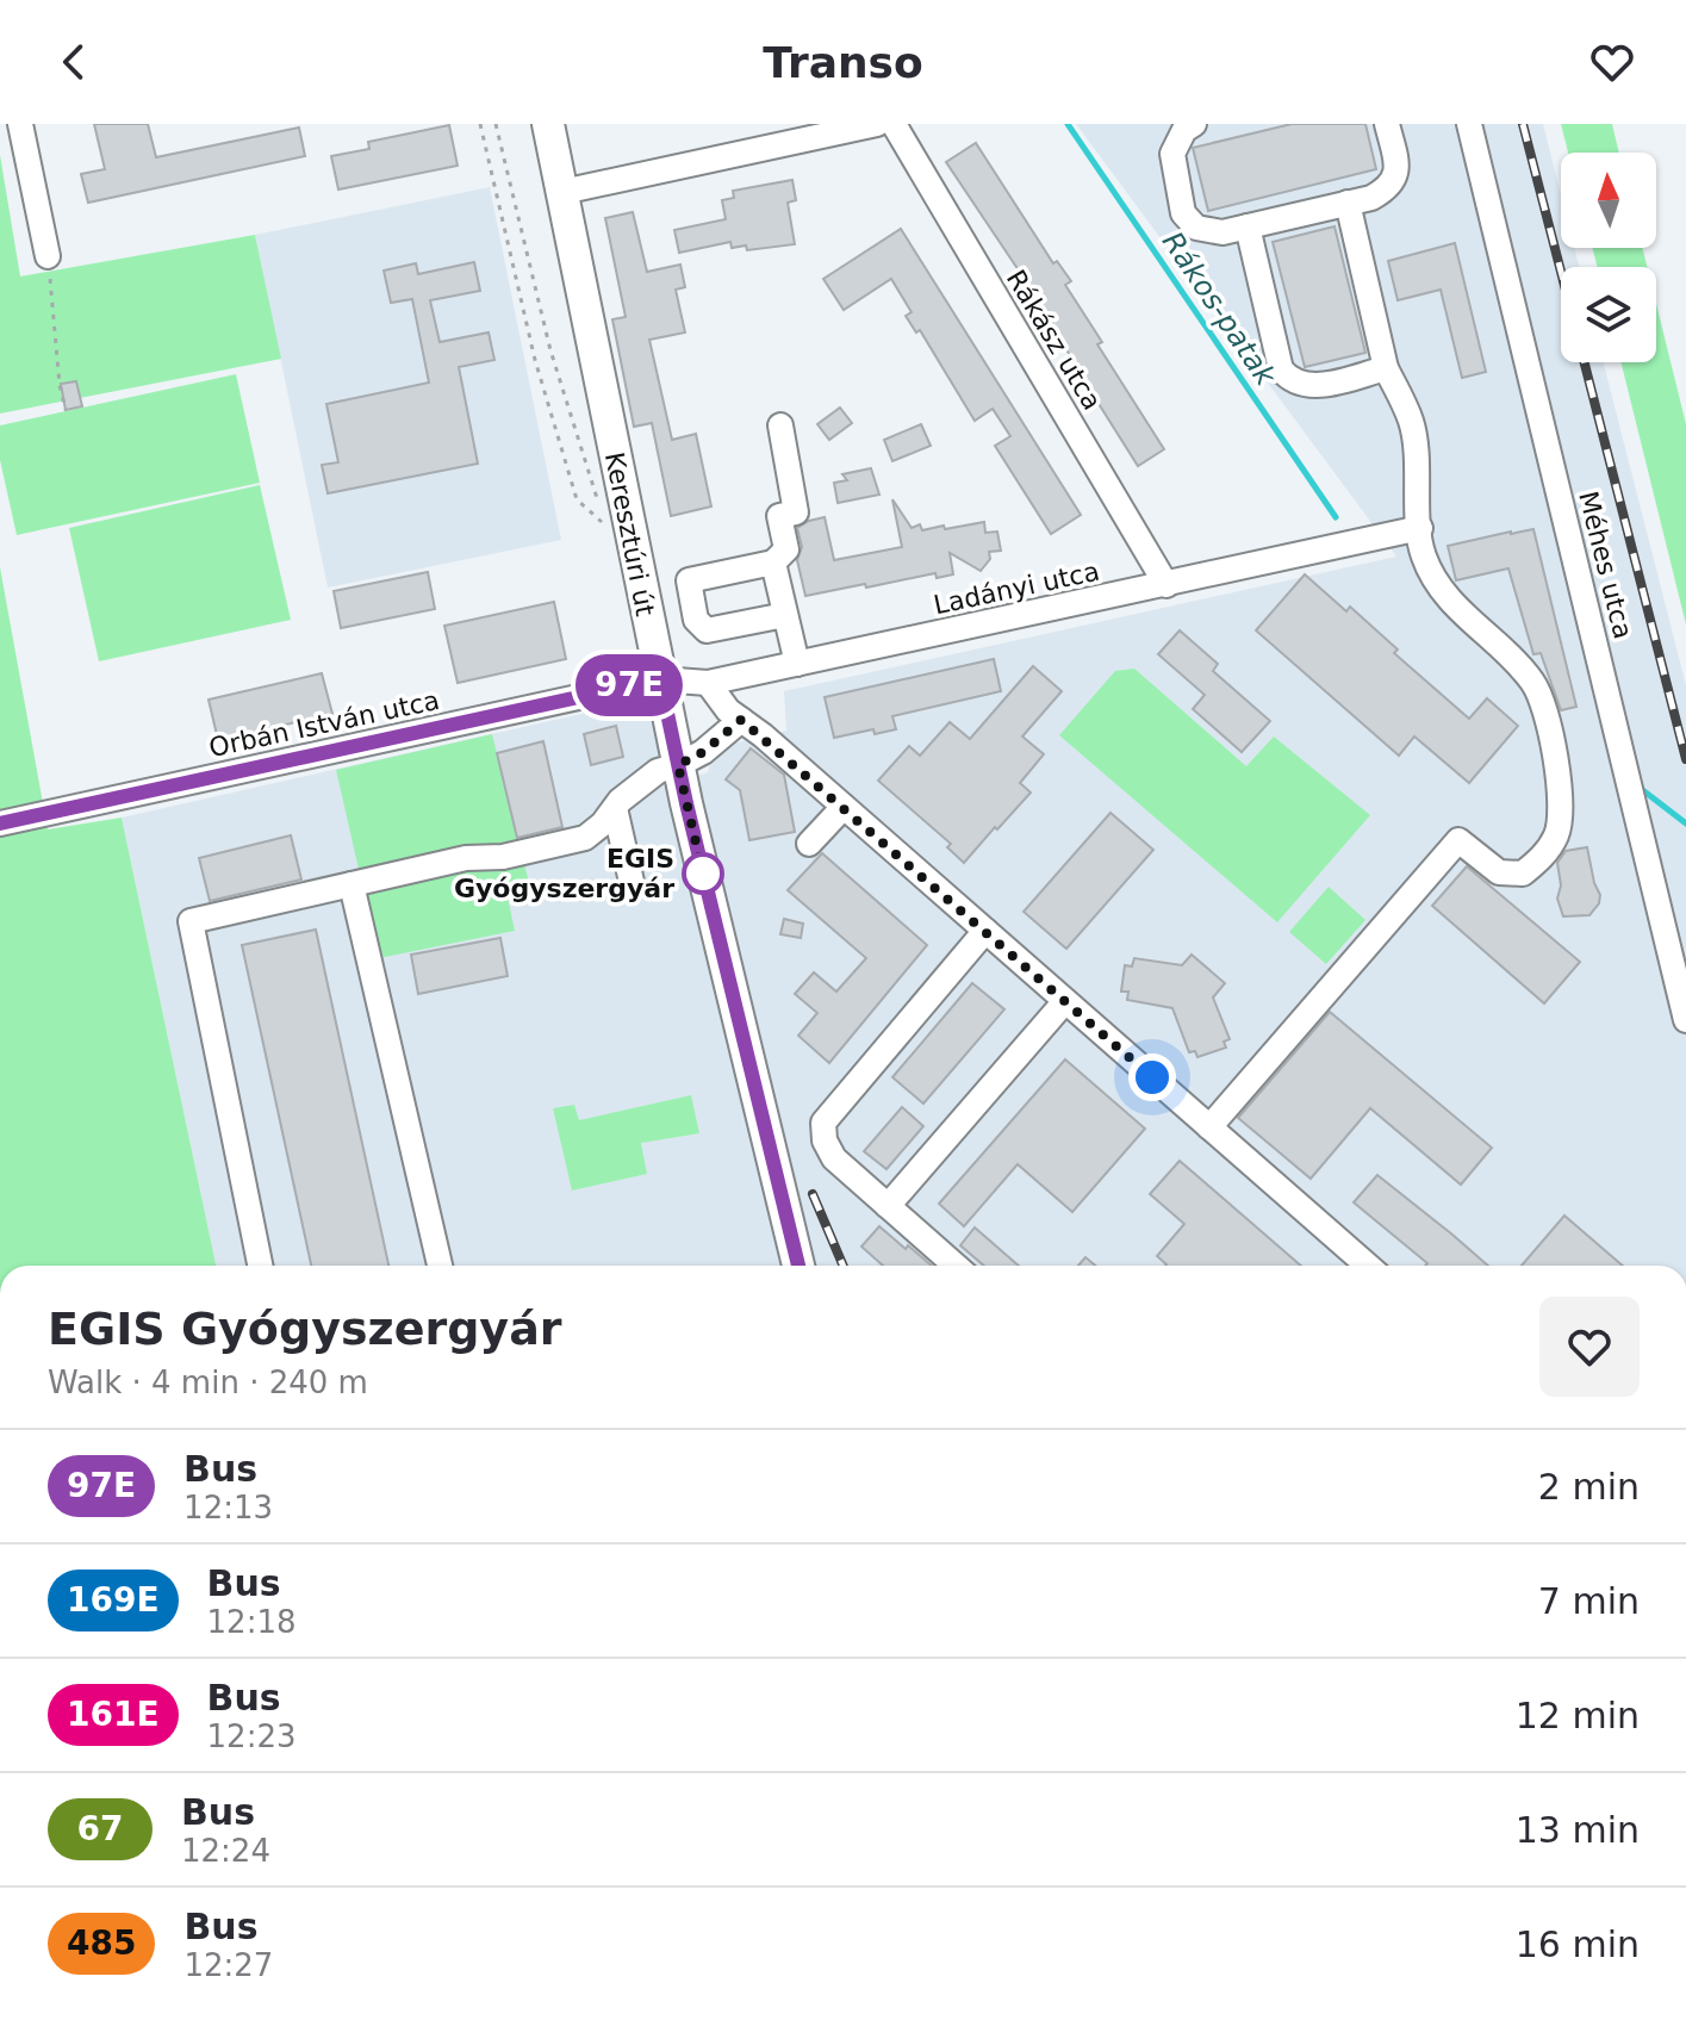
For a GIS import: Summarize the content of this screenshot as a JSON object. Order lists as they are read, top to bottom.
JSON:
{
  "streets": {
    "main road": ["Keresztúri út"],
    "street": [
      "Rákász utca",
      "Méhes utca",
      "Ladányi utca",
      "Orbán István utca"
    ]
  },
  "crossings": [
    ["Rákász utca", "Ladányi utca"],
    ["Keresztúri út", "Ladányi utca"],
    ["Keresztúri út", "Orbán István utca"],
    ["Ladányi utca", "Orbán István utca"]
  ],
  "water": ["Rákos-patak"],
  "places": ["EGIS Gyógyszergyár"],
  "lines": ["bus line 97E"],
  "north": "top",
  "page": {
    "header": "Transo",
    "on_map": "97E",
    "heading": ["EGIS Gyógyszergyár", "Walk · 4 min · 240 m"],
    "list": [
      {
        "mark": "97E",
        "name": "Bus",
        "note": "12:13",
        "value": "2 min"
      },
      {
        "mark": "169E",
        "name": "Bus",
        "note": "12:18",
        "value": "7 min"
      },
      {
        "mark": "161E",
        "name": "Bus",
        "note": "12:23",
        "value": "12 min"
      },
      {
        "mark": "67",
        "name": "Bus",
        "note": "12:24",
        "value": "13 min"
      },
      {
        "mark": "485",
        "name": "Bus",
        "note": "12:27",
        "value": "16 min"
      }
    ]
  }
}
